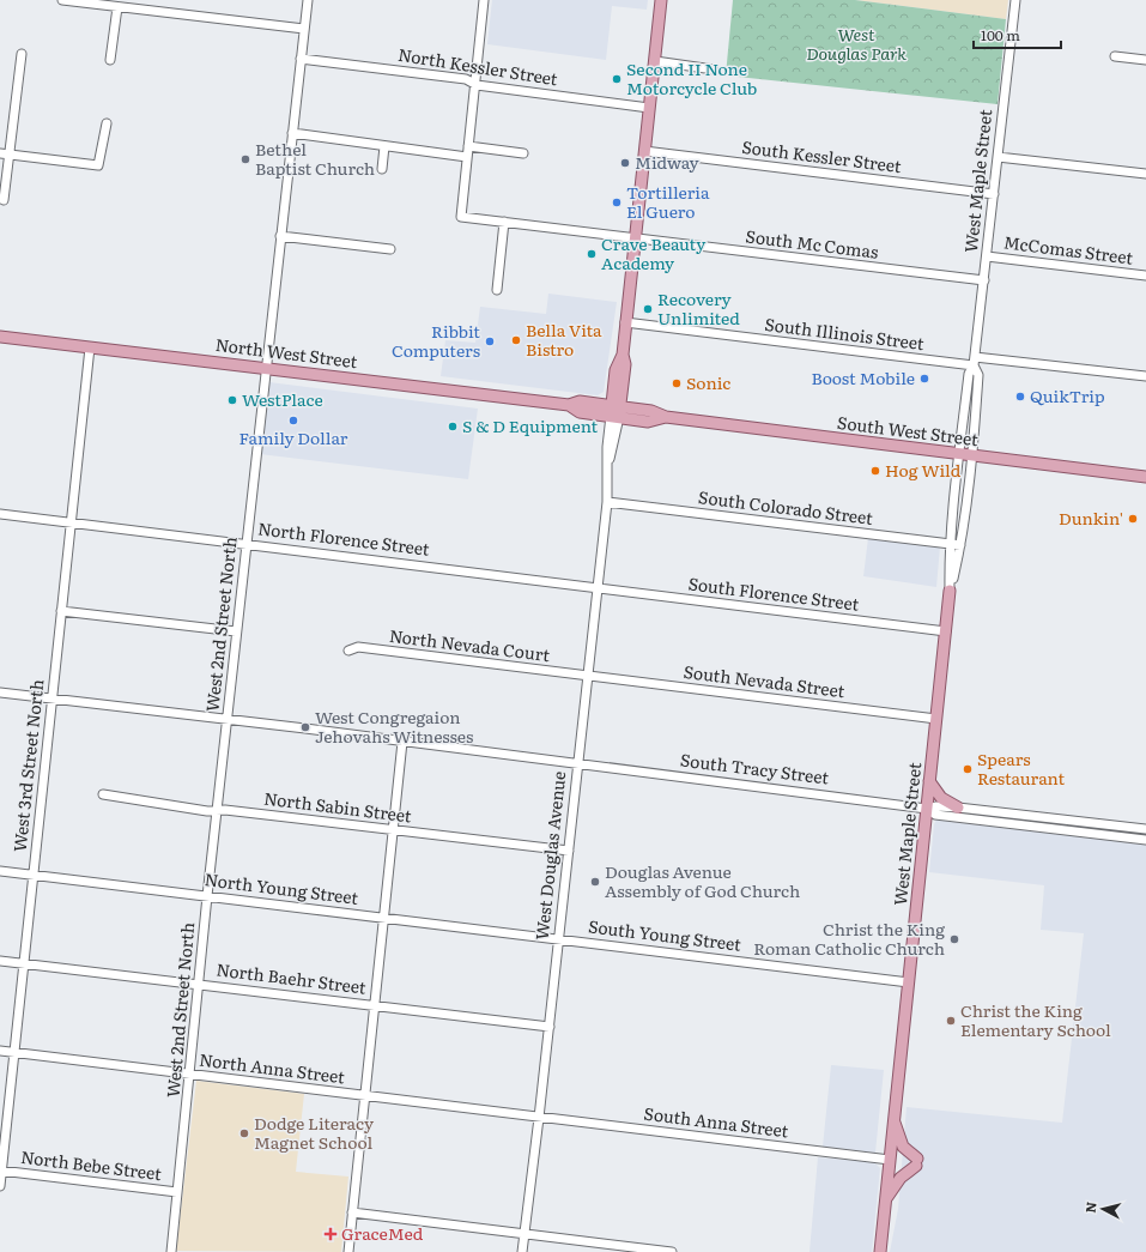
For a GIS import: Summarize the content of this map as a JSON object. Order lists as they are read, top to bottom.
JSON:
{
  "streets": {
    "main road": [
      "West Maple Street",
      "North West Street",
      "South West Street",
      "West Douglas Avenue"
    ],
    "street": [
      "North Kessler Street",
      "South Kessler Street",
      "South Mc Comas",
      "McComas Street",
      "South Illinois Street",
      "South Colorado Street",
      "North Florence Street",
      "South Florence Street",
      "West 2nd Street North",
      "North Nevada Court",
      "South Nevada Street",
      "West 3rd Street North",
      "South Tracy Street",
      "North Sabin Street",
      "North Young Street",
      "South Young Street",
      "North Baehr Street",
      "North Anna Street",
      "South Anna Street",
      "North Bebe Street"
    ]
  },
  "crossings": [
    ["North Kessler Street", "West 2nd Street North"],
    ["North Kessler Street", "West Douglas Avenue"],
    ["South Kessler Street", "West Maple Street"],
    ["South Kessler Street", "West Douglas Avenue"],
    ["West Maple Street", "South Mc Comas"],
    ["West Maple Street", "McComas Street"],
    ["West Maple Street", "South Illinois Street"],
    ["West Maple Street", "South West Street"],
    ["West Maple Street", "South Colorado Street"],
    ["West Maple Street", "South Florence Street"],
    ["West Maple Street", "South Nevada Street"],
    ["West Maple Street", "South Tracy Street"],
    ["West Maple Street", "South Young Street"],
    ["West Maple Street", "South Anna Street"],
    ["South Mc Comas", "West Douglas Avenue"],
    ["South Illinois Street", "West Douglas Avenue"],
    ["North West Street", "South West Street"],
    ["North West Street", "West 2nd Street North"],
    ["North West Street", "West 3rd Street North"],
    ["North West Street", "West Douglas Avenue"],
    ["South West Street", "West Douglas Avenue"],
    ["South Colorado Street", "West Douglas Avenue"],
    ["North Florence Street", "South Florence Street"],
    ["North Florence Street", "West 2nd Street North"],
    ["North Florence Street", "West 3rd Street North"],
    ["North Florence Street", "West Douglas Avenue"],
    ["South Florence Street", "West Douglas Avenue"],
    ["West 2nd Street North", "South Tracy Street"],
    ["West 2nd Street North", "North Sabin Street"],
    ["West 2nd Street North", "North Young Street"],
    ["West 2nd Street North", "North Baehr Street"],
    ["West 2nd Street North", "North Anna Street"],
    ["West 2nd Street North", "North Bebe Street"],
    ["North Nevada Court", "South Nevada Street"],
    ["North Nevada Court", "West Douglas Avenue"],
    ["South Nevada Street", "West Douglas Avenue"],
    ["West 3rd Street North", "South Tracy Street"],
    ["West 3rd Street North", "North Young Street"],
    ["West 3rd Street North", "North Baehr Street"],
    ["West 3rd Street North", "North Anna Street"],
    ["West 3rd Street North", "North Bebe Street"],
    ["South Tracy Street", "West Douglas Avenue"],
    ["North Sabin Street", "West Douglas Avenue"],
    ["West Douglas Avenue", "North Young Street"],
    ["West Douglas Avenue", "South Young Street"],
    ["West Douglas Avenue", "North Baehr Street"],
    ["West Douglas Avenue", "North Anna Street"],
    ["West Douglas Avenue", "South Anna Street"],
    ["North Young Street", "South Young Street"],
    ["North Anna Street", "South Anna Street"]
  ],
  "parks": ["West Douglas Park"],
  "places": {
    "other": [
      "Second II None Motorcycle Club",
      "Bethel Baptist Church",
      "Midway",
      "Tortilleria El Guero",
      "Crave Beauty Academy",
      "Recovery Unlimited",
      "Bella Vita Bistro",
      "Ribbit Computers",
      "Boost Mobile",
      "Sonic",
      "QuikTrip",
      "WestPlace",
      "Family Dollar",
      "S & D Equipment",
      "Hog Wild",
      "Dunkin'",
      "West Congregaion Jehovahs Witnesses",
      "Spears Restaurant",
      "Douglas Avenue Assembly of God Church",
      "Christ the King Roman Catholic Church",
      "Christ the King Elementary School",
      "Dodge Literacy Magnet School"
    ],
    "health": ["GraceMed"]
  },
  "scale_bar": "100 m",
  "north": "left"
}
